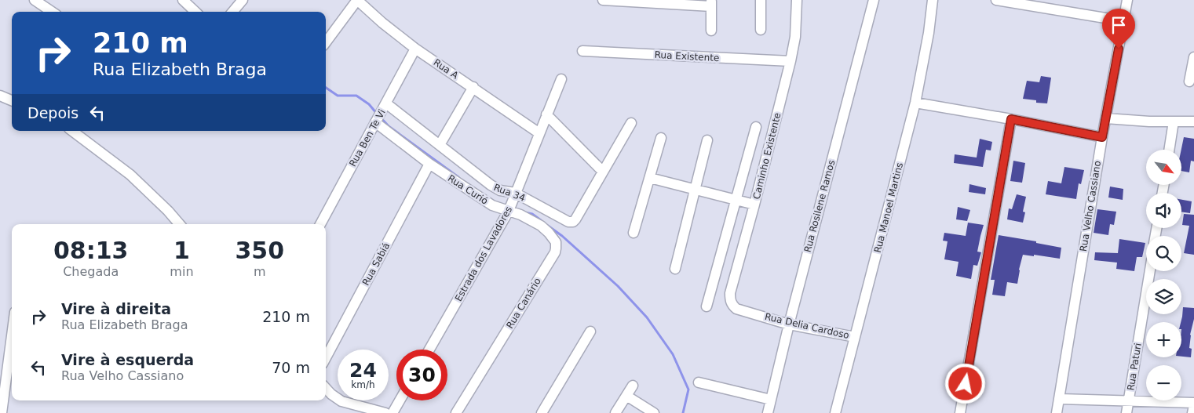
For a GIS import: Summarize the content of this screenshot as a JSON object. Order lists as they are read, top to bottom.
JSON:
{
  "streets": {
    "street": [
      "Rua Existente",
      "Rua A",
      "Rua Ben Te Vi",
      "Caminho Existente",
      "Rua Curió",
      "Rua 34",
      "Rua Rosilene Ramos",
      "Rua Velho Cassiano",
      "Rua Manoel Martins",
      "Estrada dos Lavadores",
      "Rua Sabiá",
      "Rua Canário",
      "Rua Delia Cardoso",
      "Rua Paturi"
    ]
  },
  "crossings": [
    ["Rua Existente", "Caminho Existente"],
    ["Rua A", "Rua Ben Te Vi"],
    ["Rua A", "Estrada dos Lavadores"],
    ["Rua Ben Te Vi", "Rua 34"],
    ["Caminho Existente", "Rua Delia Cardoso"],
    ["Rua Curió", "Estrada dos Lavadores"],
    ["Rua Curió", "Rua Sabiá"],
    ["Rua Curió", "Rua Canário"],
    ["Rua 34", "Estrada dos Lavadores"],
    ["Rua Rosilene Ramos", "Rua Delia Cardoso"],
    ["Rua Manoel Martins", "Rua Delia Cardoso"],
    ["Estrada dos Lavadores", "Rua Canário"]
  ],
  "north": "bottom right",
  "page": {
    "turn": ["210 m", "Rua Elizabeth Braga"],
    "then": "Depois",
    "map_buttons": ["+", "−"],
    "eta": [
      "08:13",
      "Chegada",
      "1",
      "min",
      "350",
      "m"
    ],
    "list": [
      {
        "name": "Vire à direita",
        "note": "Rua Elizabeth Braga",
        "value": "210 m"
      },
      {
        "name": "Vire à esquerda",
        "note": "Rua Velho Cassiano",
        "value": "70 m"
      }
    ],
    "speed": "24 km/h",
    "limit": "30"
  }
}
